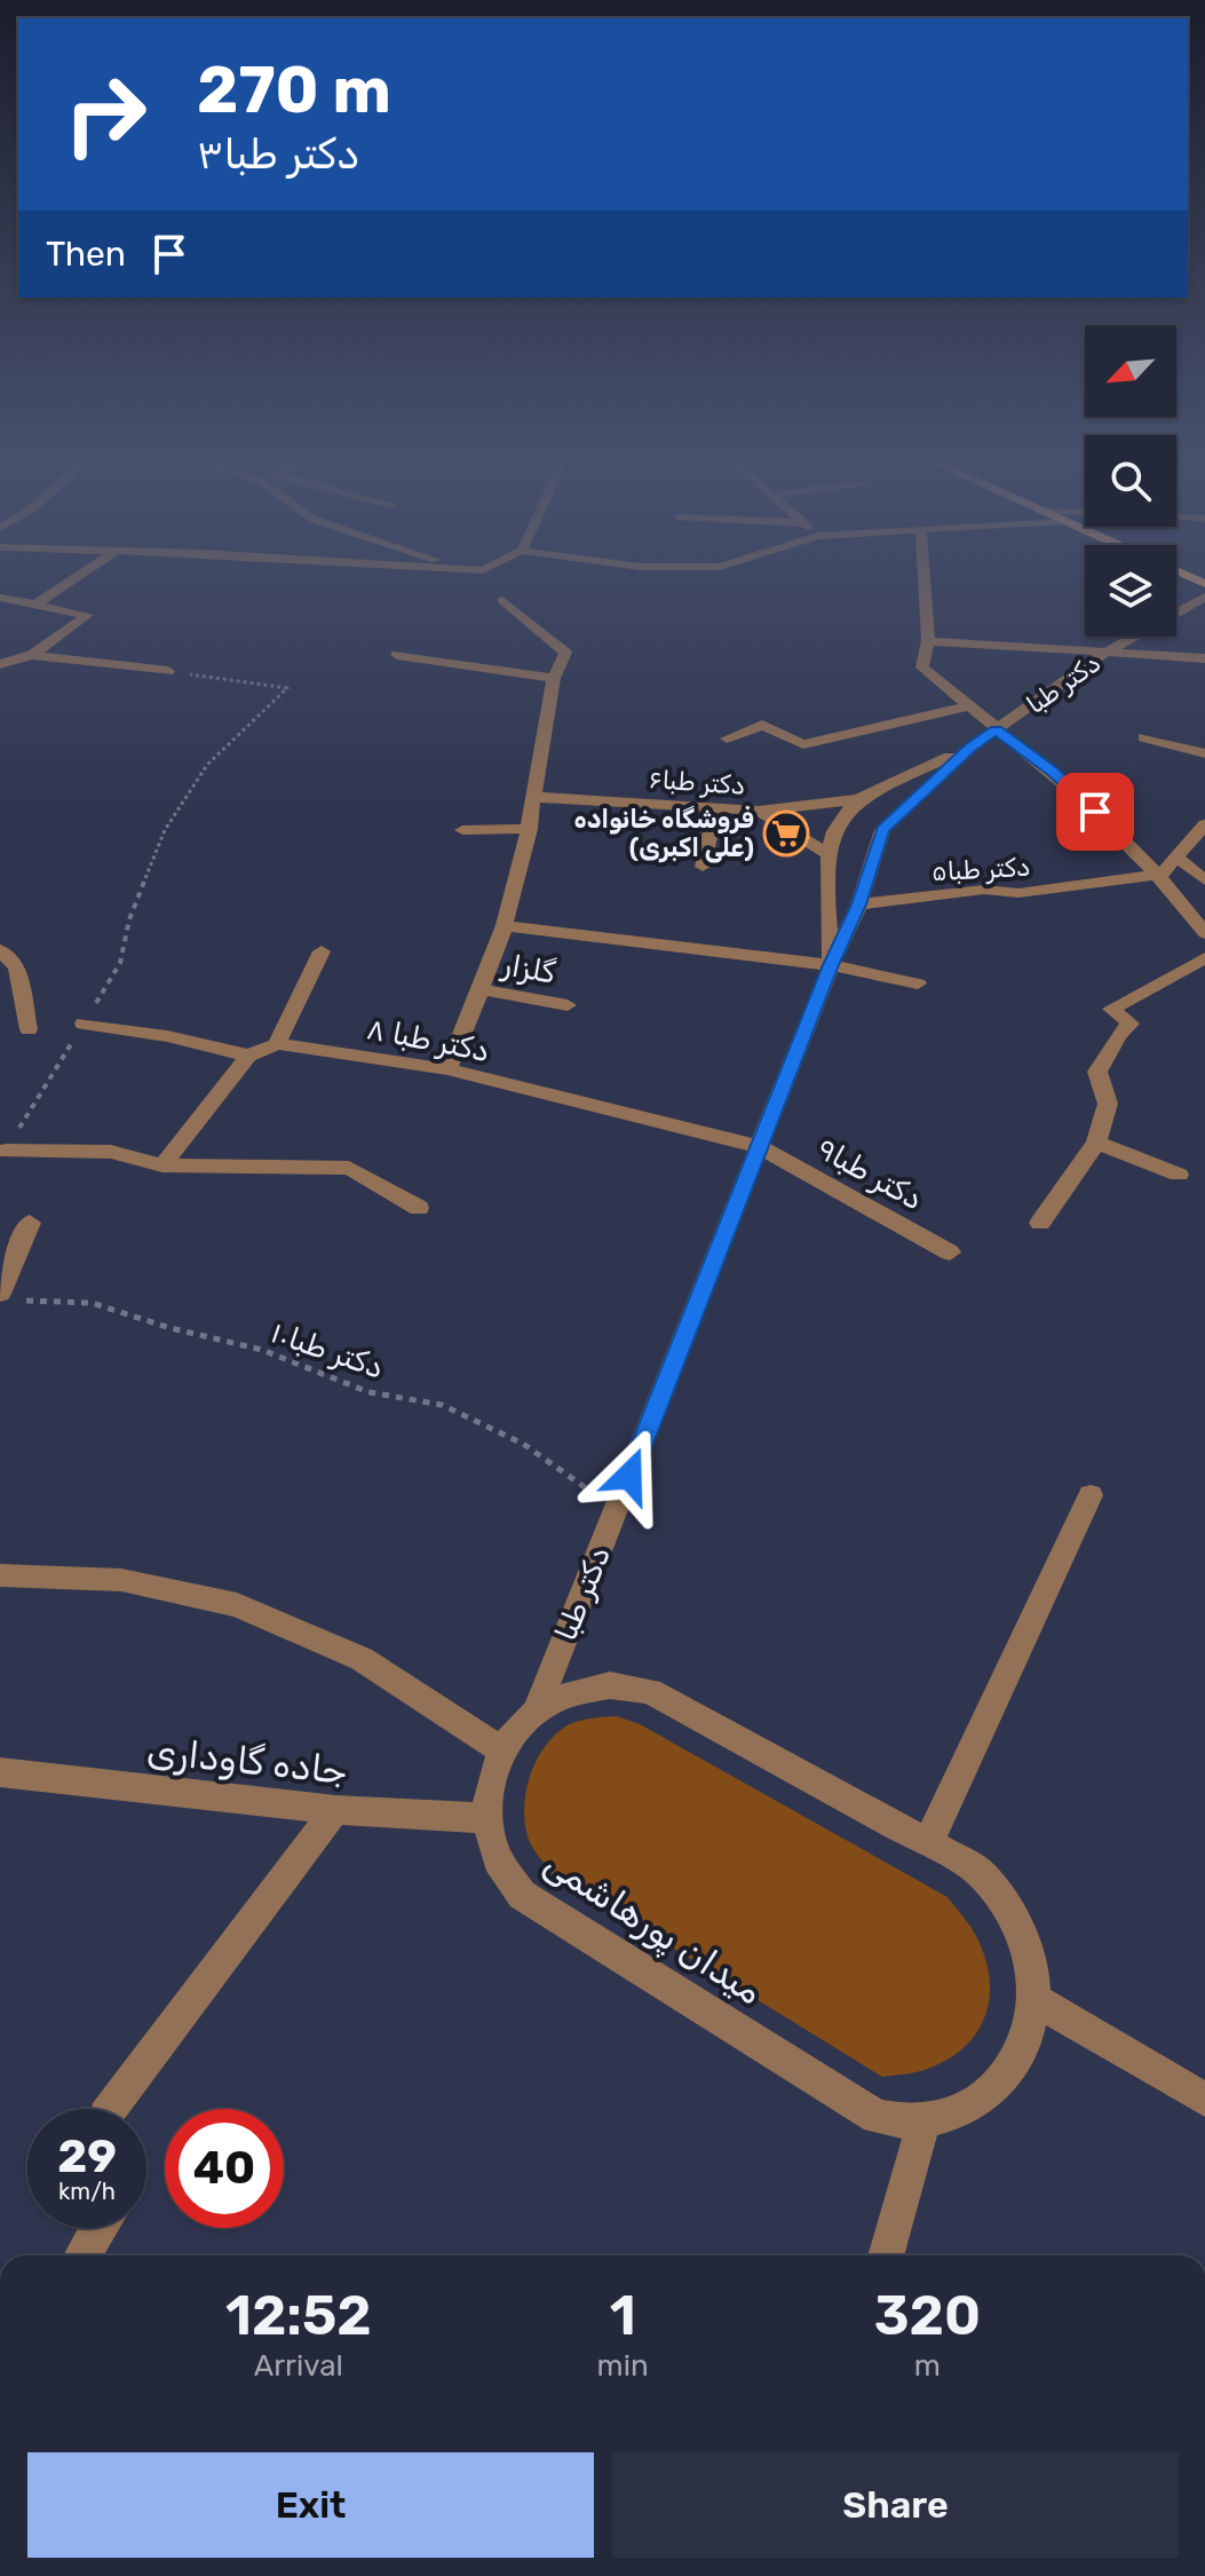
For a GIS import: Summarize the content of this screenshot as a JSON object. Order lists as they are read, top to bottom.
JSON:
{
  "streets": {
    "street": [
      "دکتر طبا",
      "دکتر طبا۶",
      "دکتر طبا۵",
      "گلزار",
      "دکتر طبا ۸",
      "دکتر طبا۹",
      "جاده گاوداری",
      "میدان پورهاشمی"
    ],
    "path": ["دکتر طبا۱۰"]
  },
  "crossings": [
    ["دکتر طبا", "دکتر طبا۶"],
    ["دکتر طبا", "دکتر طبا۵"],
    ["دکتر طبا", "دکتر طبا ۸"],
    ["دکتر طبا", "دکتر طبا۹"],
    ["دکتر طبا", "دکتر طبا۱۰"],
    ["دکتر طبا", "میدان پورهاشمی"],
    ["دکتر طبا ۸", "دکتر طبا۹"],
    ["جاده گاوداری", "میدان پورهاشمی"]
  ],
  "places": {
    "supermarket": ["فروشگاه خانواده (علی اکبری)"]
  },
  "north": "bottom left",
  "page": {
    "turn": ["270 m", "دکتر طبا۳"],
    "then": "Then",
    "speed": "29 km/h",
    "limit": "40",
    "eta": [
      "12:52",
      "Arrival",
      "1",
      "min",
      "320",
      "m"
    ],
    "buttons": ["Exit", "Share"]
  }
}
